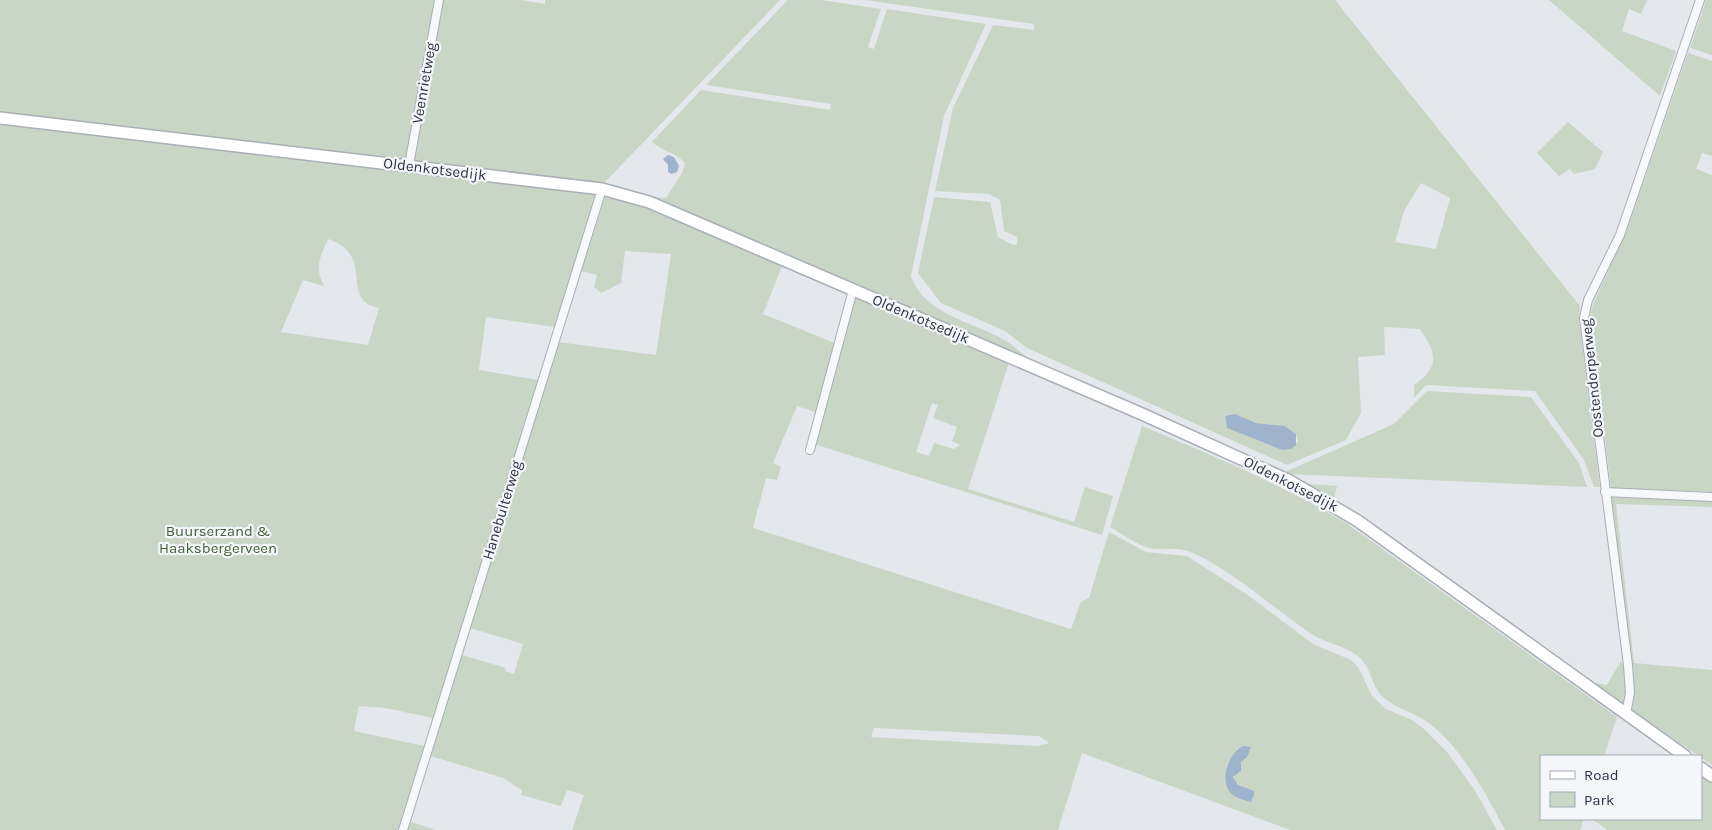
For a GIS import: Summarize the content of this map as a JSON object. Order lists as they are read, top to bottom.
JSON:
{
  "streets": {
    "street": [
      "Veenrietweg",
      "Oldenkotsedijk",
      "Oostendorperweg",
      "Hanebulterweg"
    ]
  },
  "crossings": [
    ["Veenrietweg", "Oldenkotsedijk"],
    ["Oldenkotsedijk", "Oostendorperweg"],
    ["Oldenkotsedijk", "Hanebulterweg"]
  ],
  "parks": ["Buurserzand & Haaksbergerveen"],
  "legend": ["Road", "Park"]
}
